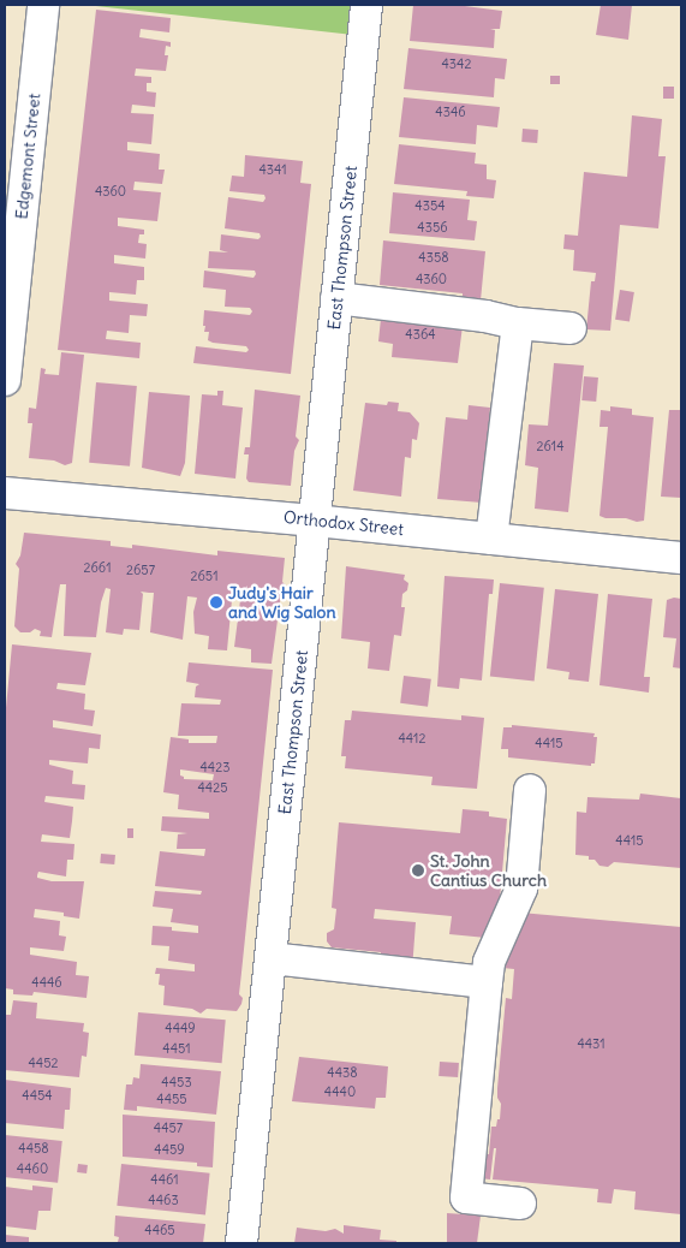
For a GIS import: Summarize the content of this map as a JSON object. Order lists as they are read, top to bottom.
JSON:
{
  "streets": {
    "street": ["Edgemont Street", "East Thompson Street", "Orthodox Street"]
  },
  "crossings": [
    ["East Thompson Street", "Orthodox Street"]
  ],
  "places": ["Judy's Hair and Wig Salon", "St. John Cantius Church"],
  "house_numbers": [
    "4342",
    "4346",
    "4341",
    "4360",
    "4354",
    "4356",
    "4358",
    "4360",
    "4364",
    "2614",
    "2661",
    "2657",
    "2651",
    "4412",
    "4415",
    "4423",
    "4425",
    "4415",
    "4446",
    "4449",
    "4431",
    "4451",
    "4452",
    "4438",
    "4453",
    "4440",
    "4454",
    "4455",
    "4457",
    "4458",
    "4459",
    "4460",
    "4461",
    "4463",
    "4465"
  ]
}
